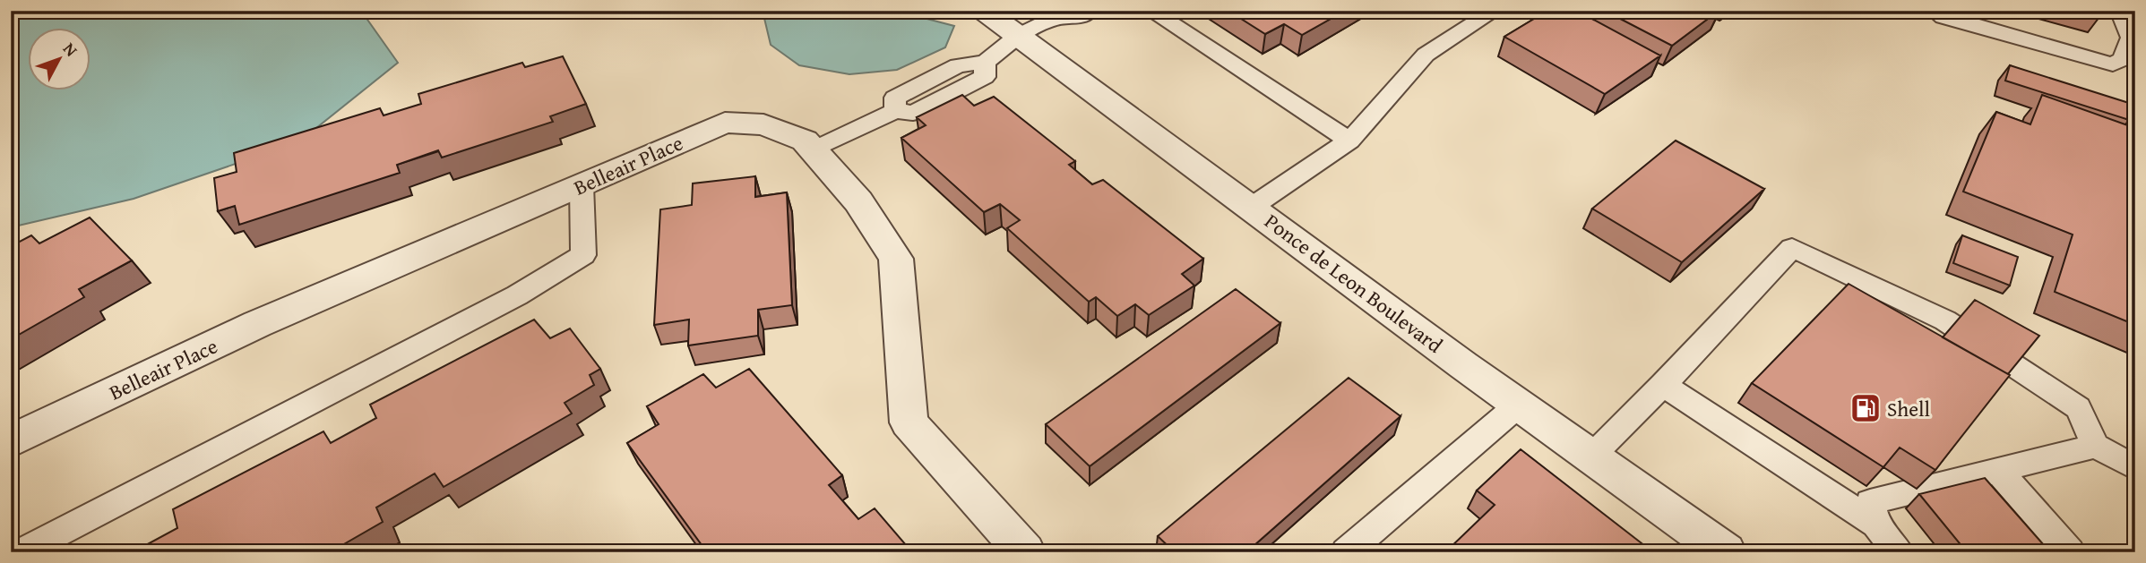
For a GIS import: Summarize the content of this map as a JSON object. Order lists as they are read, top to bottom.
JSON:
{
  "streets": {
    "street": ["Belleair Place", "Ponce de Leon Boulevard"]
  },
  "places": {
    "fuel station": ["Shell"]
  },
  "north": "top right"
}
